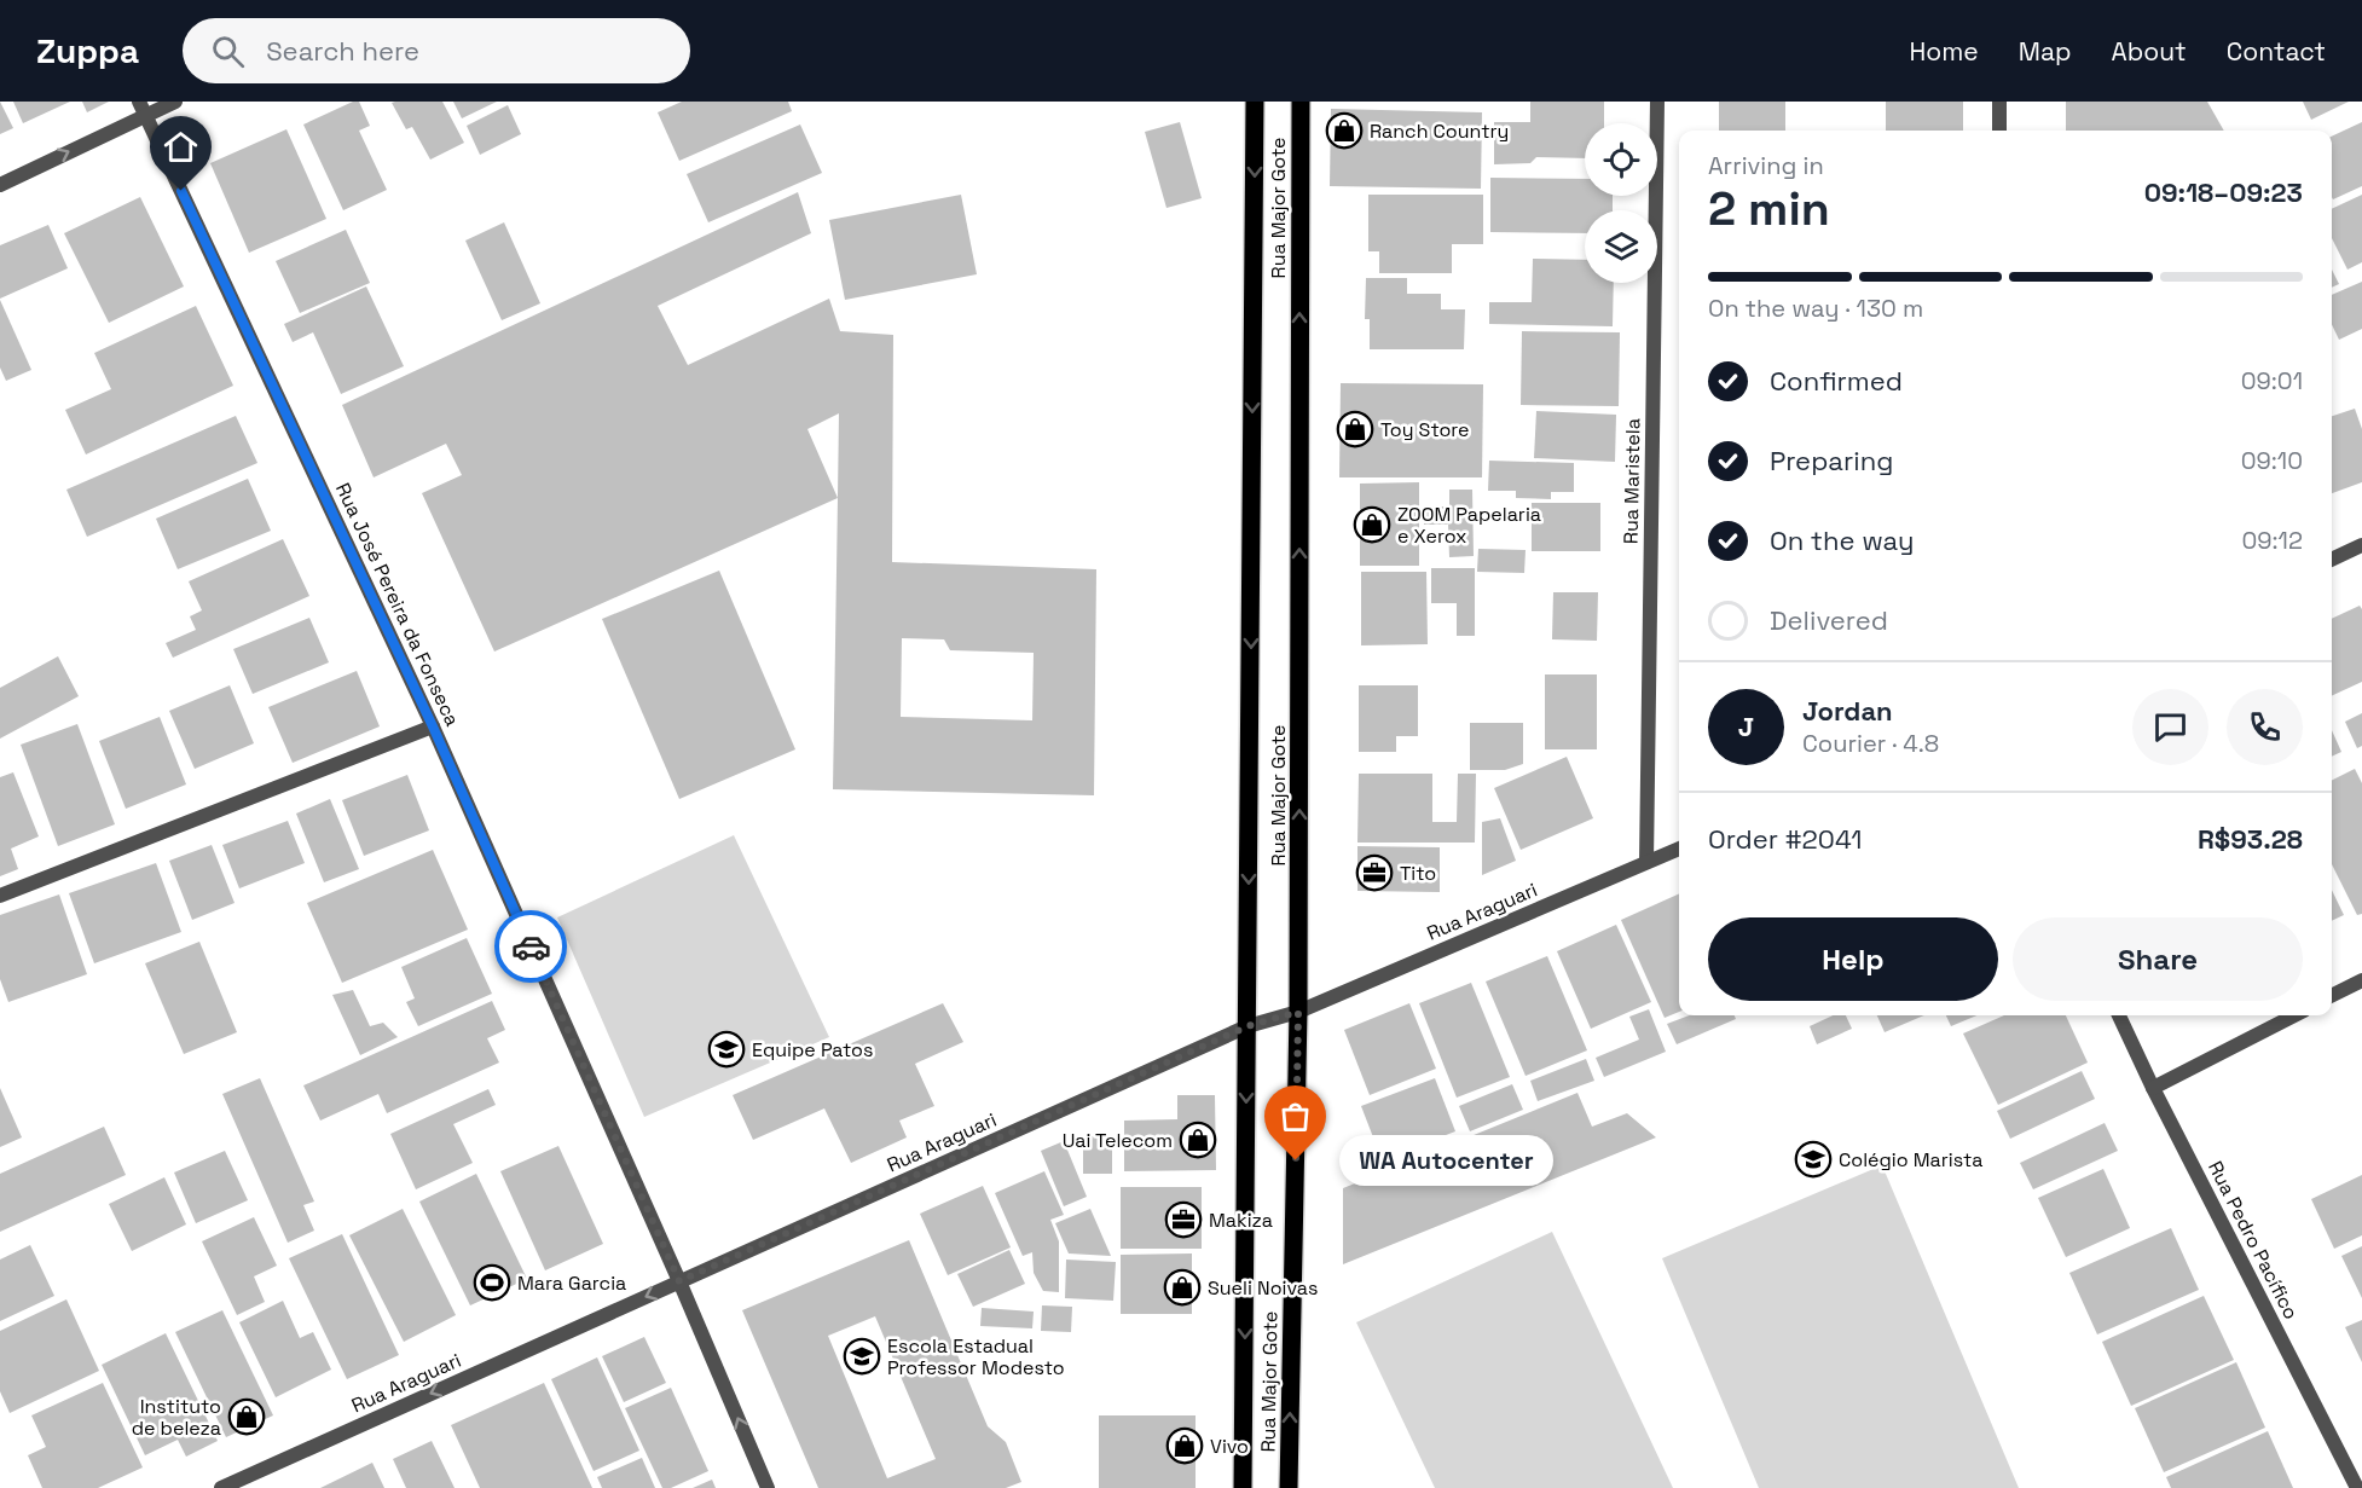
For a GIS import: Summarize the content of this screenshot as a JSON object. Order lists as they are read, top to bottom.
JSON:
{
  "streets": {
    "main road": ["Rua Major Gote"],
    "street": [
      "Rua Maristela",
      "Rua José Pereira da Fonseca",
      "Rua Araguari",
      "Rua Pedro Pacífico"
    ]
  },
  "crossings": [
    ["Rua Major Gote", "Rua Araguari"],
    ["Rua Maristela", "Rua Araguari"],
    ["Rua José Pereira da Fonseca", "Rua Araguari"]
  ],
  "places": {
    "shop": [
      "Ranch Country",
      "Toy Store",
      "ZOOM Papelaria e Xerox",
      "Uai Telecom",
      "Sueli Noivas",
      "Instituto de beleza",
      "Vivo"
    ],
    "office": ["Tito", "Makiza"],
    "school or university": ["Equipe Patos", "Colégio Marista", "Escola Estadual Professor Modesto"],
    "other": ["WA Autocenter"],
    "sports": ["Mara Garcia"]
  },
  "page": {
    "header": "Zuppa",
    "search": "Search here",
    "nav": [
      "Home",
      "Map",
      "About",
      "Contact"
    ],
    "heading": ["2 min", "Arriving in", "09:18–09:23"],
    "panel": [
      "Jordan",
      "Courier · 4.8",
      "Order #2041",
      "R$93.28"
    ],
    "bar": "On the way · 130 m",
    "list": [
      ["Confirmed", "09:01"],
      ["Preparing", "09:10"],
      ["On the way", "09:12"],
      "Delivered"
    ],
    "round": "J",
    "buttons": ["Help", "Share"],
    "bubble": "WA Autocenter"
  }
}
